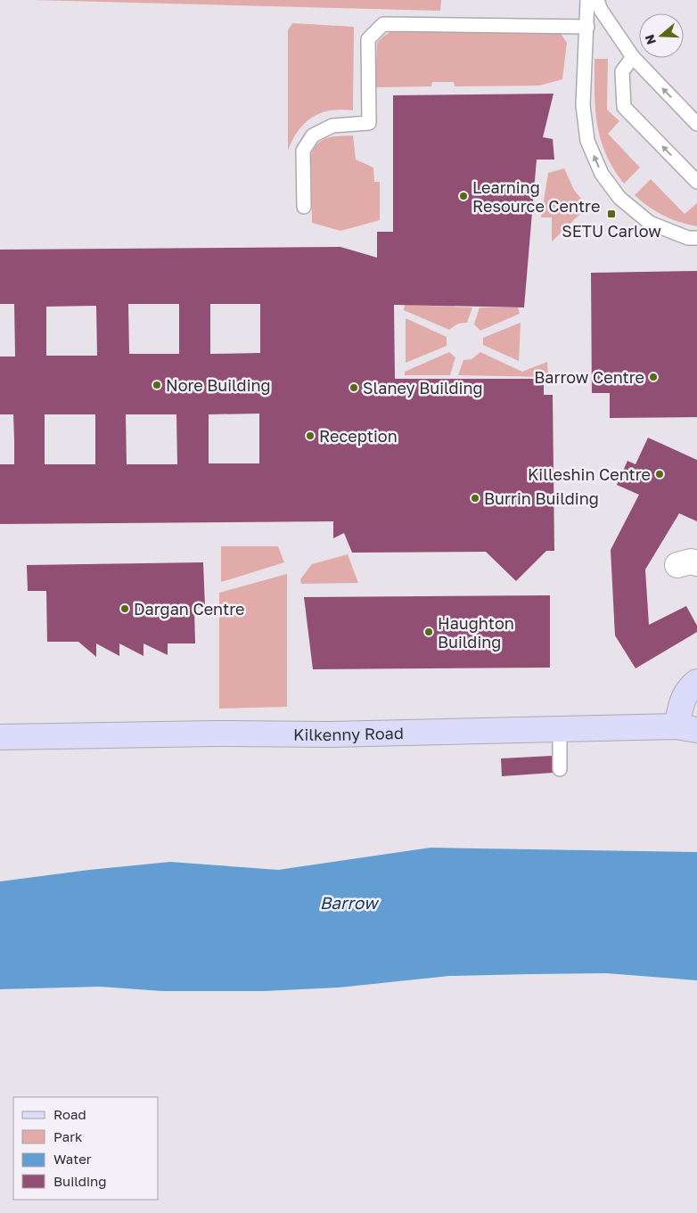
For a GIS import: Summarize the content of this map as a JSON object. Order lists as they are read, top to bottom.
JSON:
{
  "streets": {
    "main road": ["Kilkenny Road"]
  },
  "water": ["Barrow"],
  "places": {
    "other": [
      "Learning Resource Centre",
      "Barrow Centre",
      "Nore Building",
      "Slaney Building",
      "Reception",
      "Killeshin Centre",
      "Burrin Building",
      "Dargan Centre",
      "Haughton Building"
    ],
    "transit": ["SETU Carlow"]
  },
  "legend": [
    "Road",
    "Park",
    "Water",
    "Building"
  ],
  "north": "left"
}
